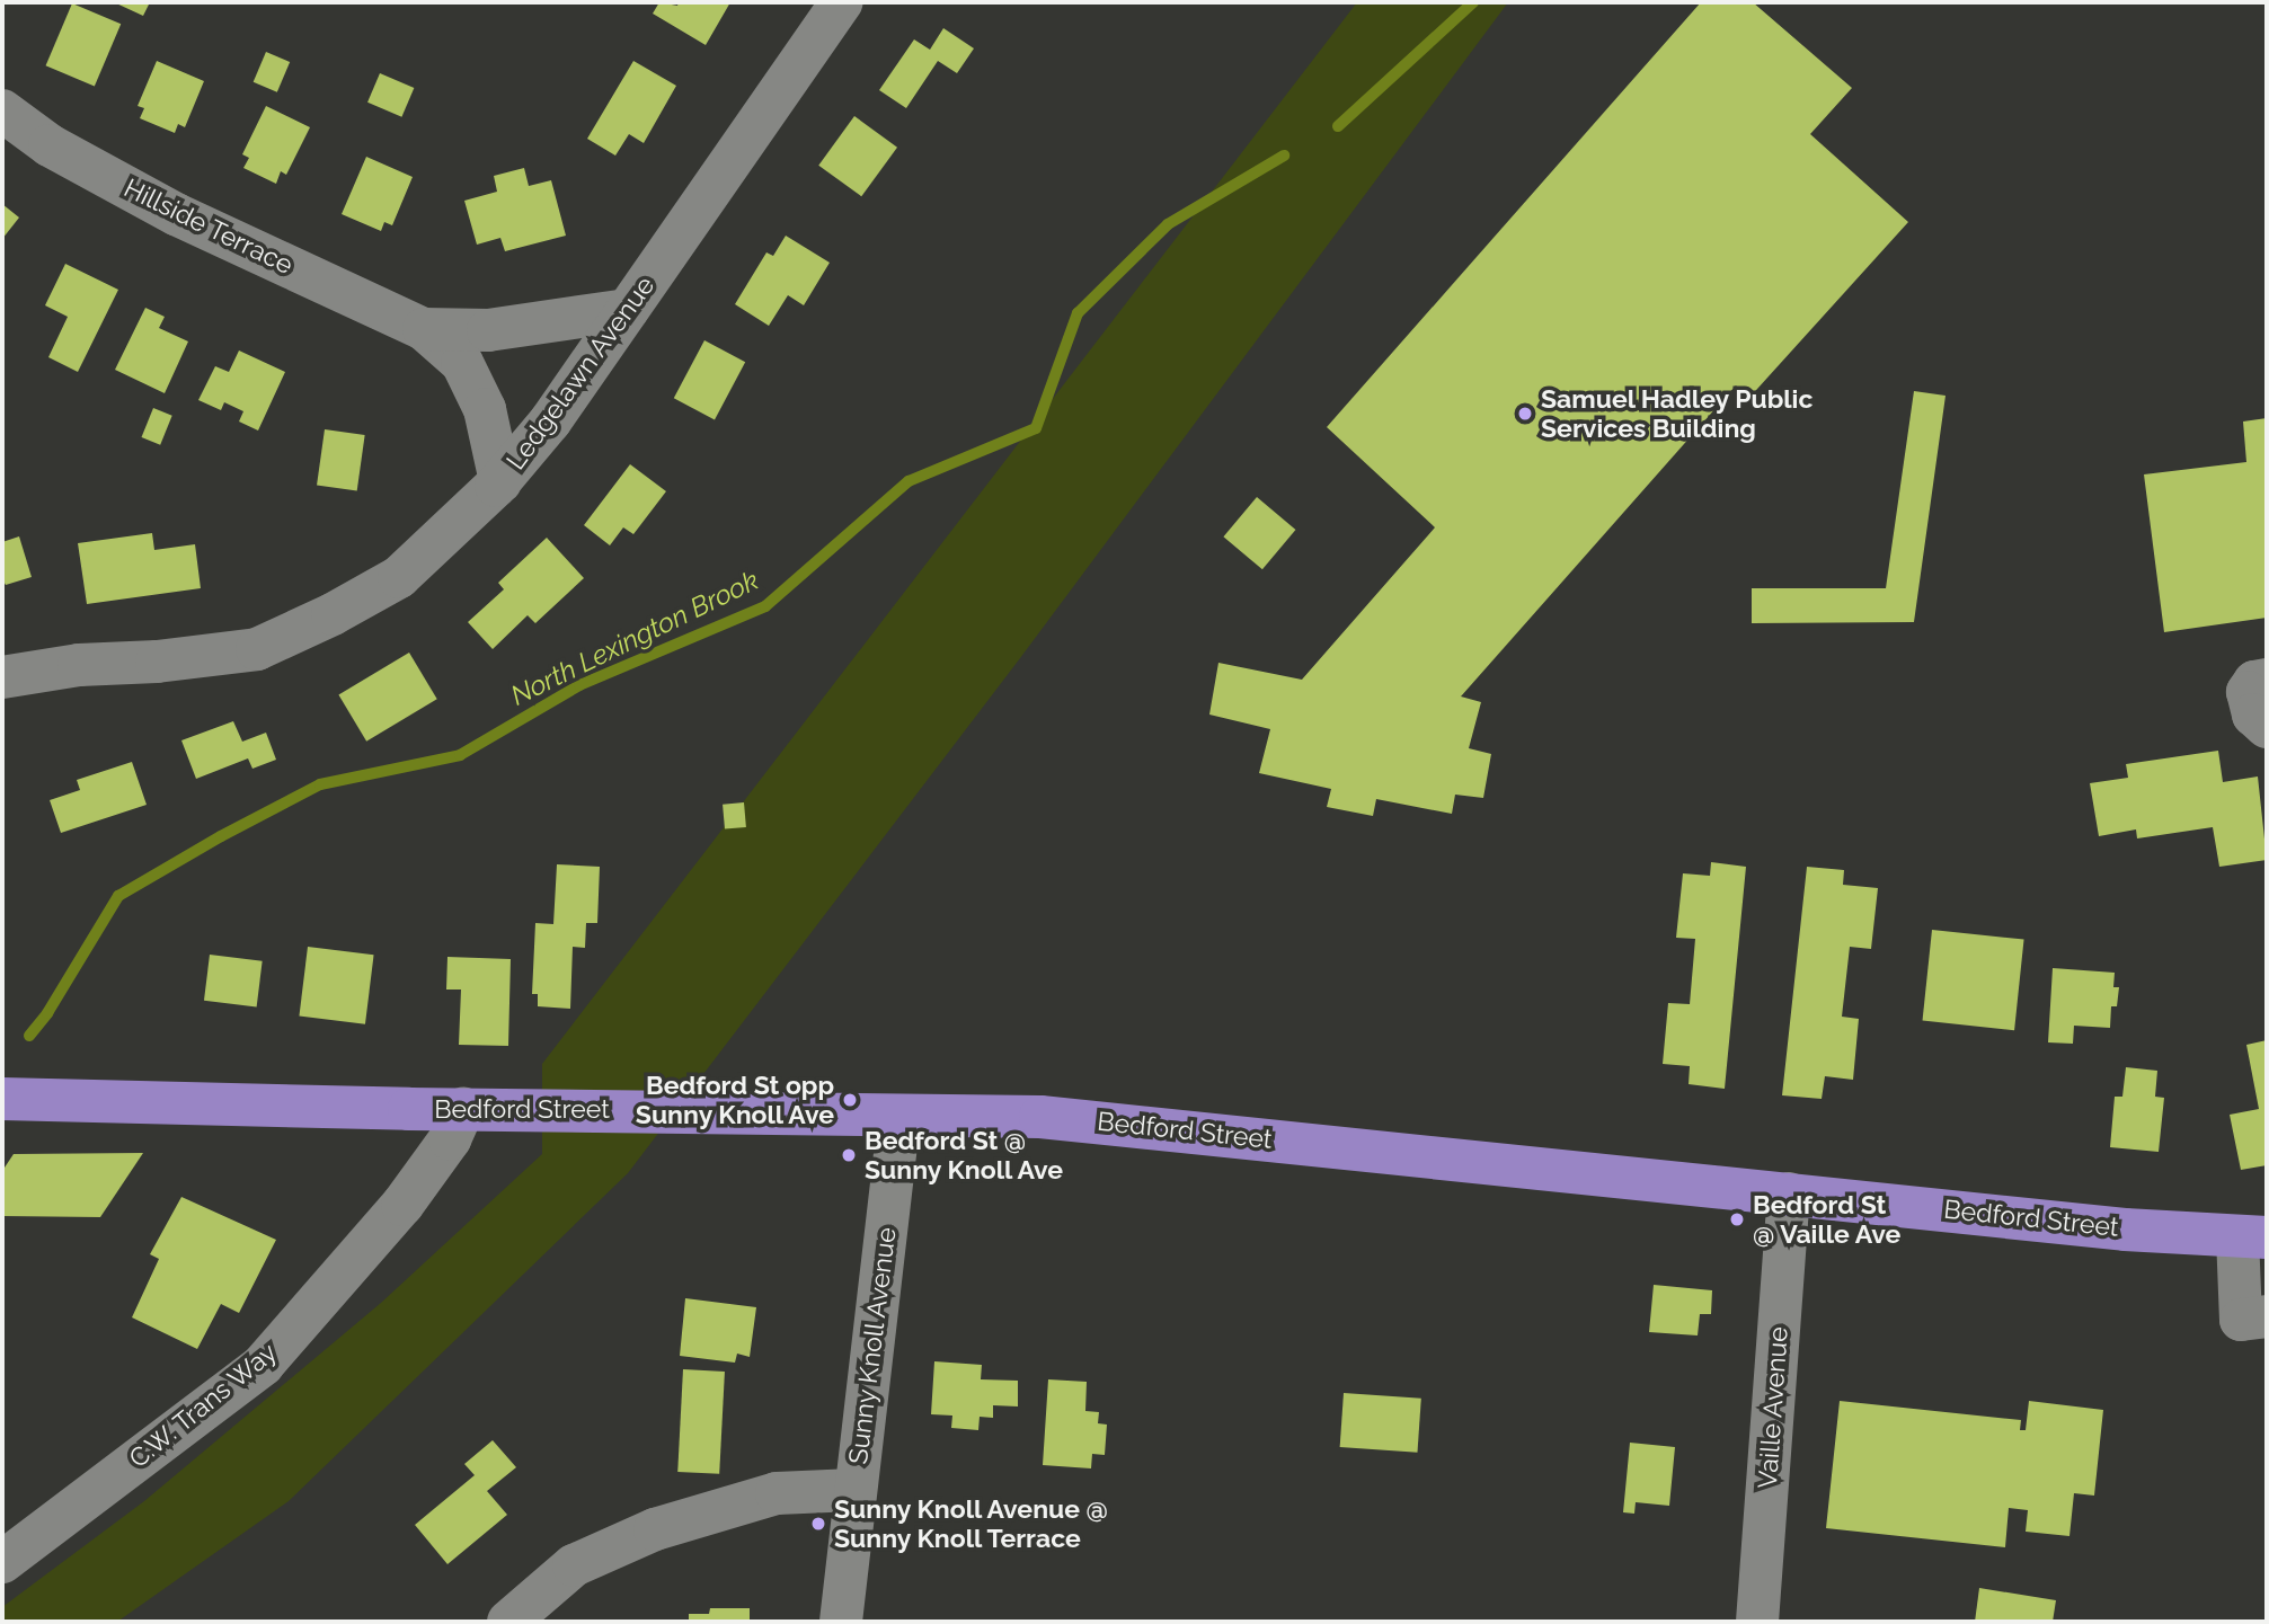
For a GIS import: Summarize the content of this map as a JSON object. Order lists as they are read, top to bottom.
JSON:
{
  "streets": {
    "main road": ["Bedford Street"],
    "street": [
      "Hillside Terrace",
      "Ledgelawn Avenue",
      "Sunny Knoll Avenue",
      "C.W. Trans Way",
      "Vaille Avenue"
    ]
  },
  "crossings": [
    ["Hillside Terrace", "Ledgelawn Avenue"],
    ["Bedford Street", "Sunny Knoll Avenue"],
    ["Bedford Street", "C.W. Trans Way"],
    ["Bedford Street", "Vaille Avenue"]
  ],
  "water": ["North Lexington Brook"],
  "places": [
    "Samuel Hadley Public Services Building",
    "Bedford St opp Sunny Knoll Ave",
    "Bedford St @ Sunny Knoll Ave",
    "Bedford St @ Vaille Ave",
    "Sunny Knoll Avenue @ Sunny Knoll Terrace"
  ]
}
